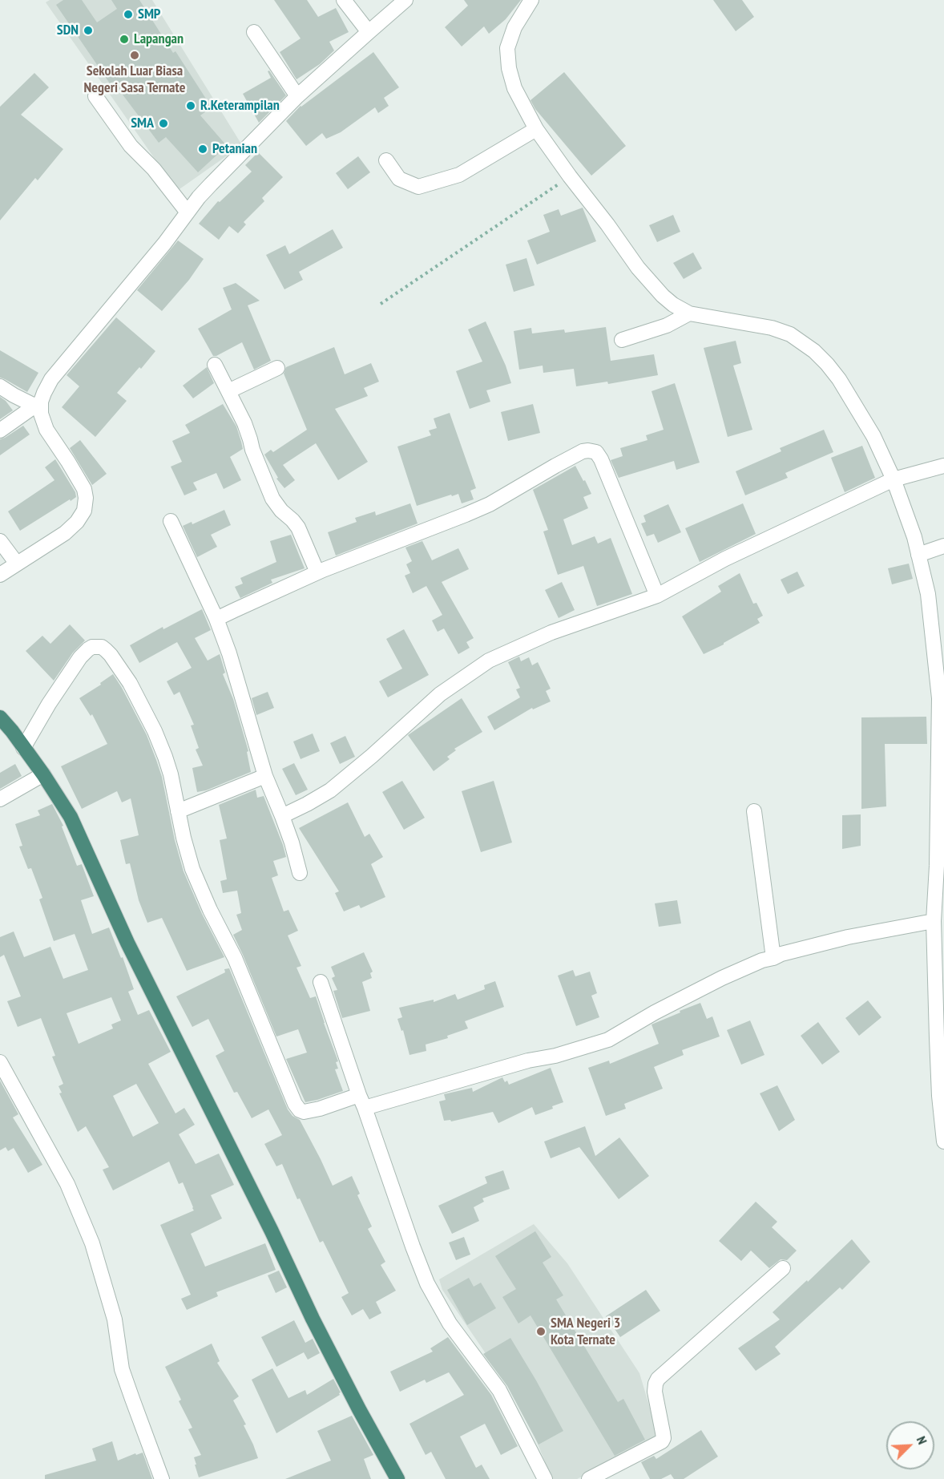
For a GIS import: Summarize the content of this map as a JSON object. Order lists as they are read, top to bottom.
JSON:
{
  "places": [
    "SMP",
    "SDN",
    "Lapangan",
    "Sekolah Luar Biasa Negeri Sasa Ternate",
    "R.Keterampilan",
    "SMA",
    "Petanian",
    "SMA Negeri 3 Kota Ternate"
  ],
  "north": "top right"
}
